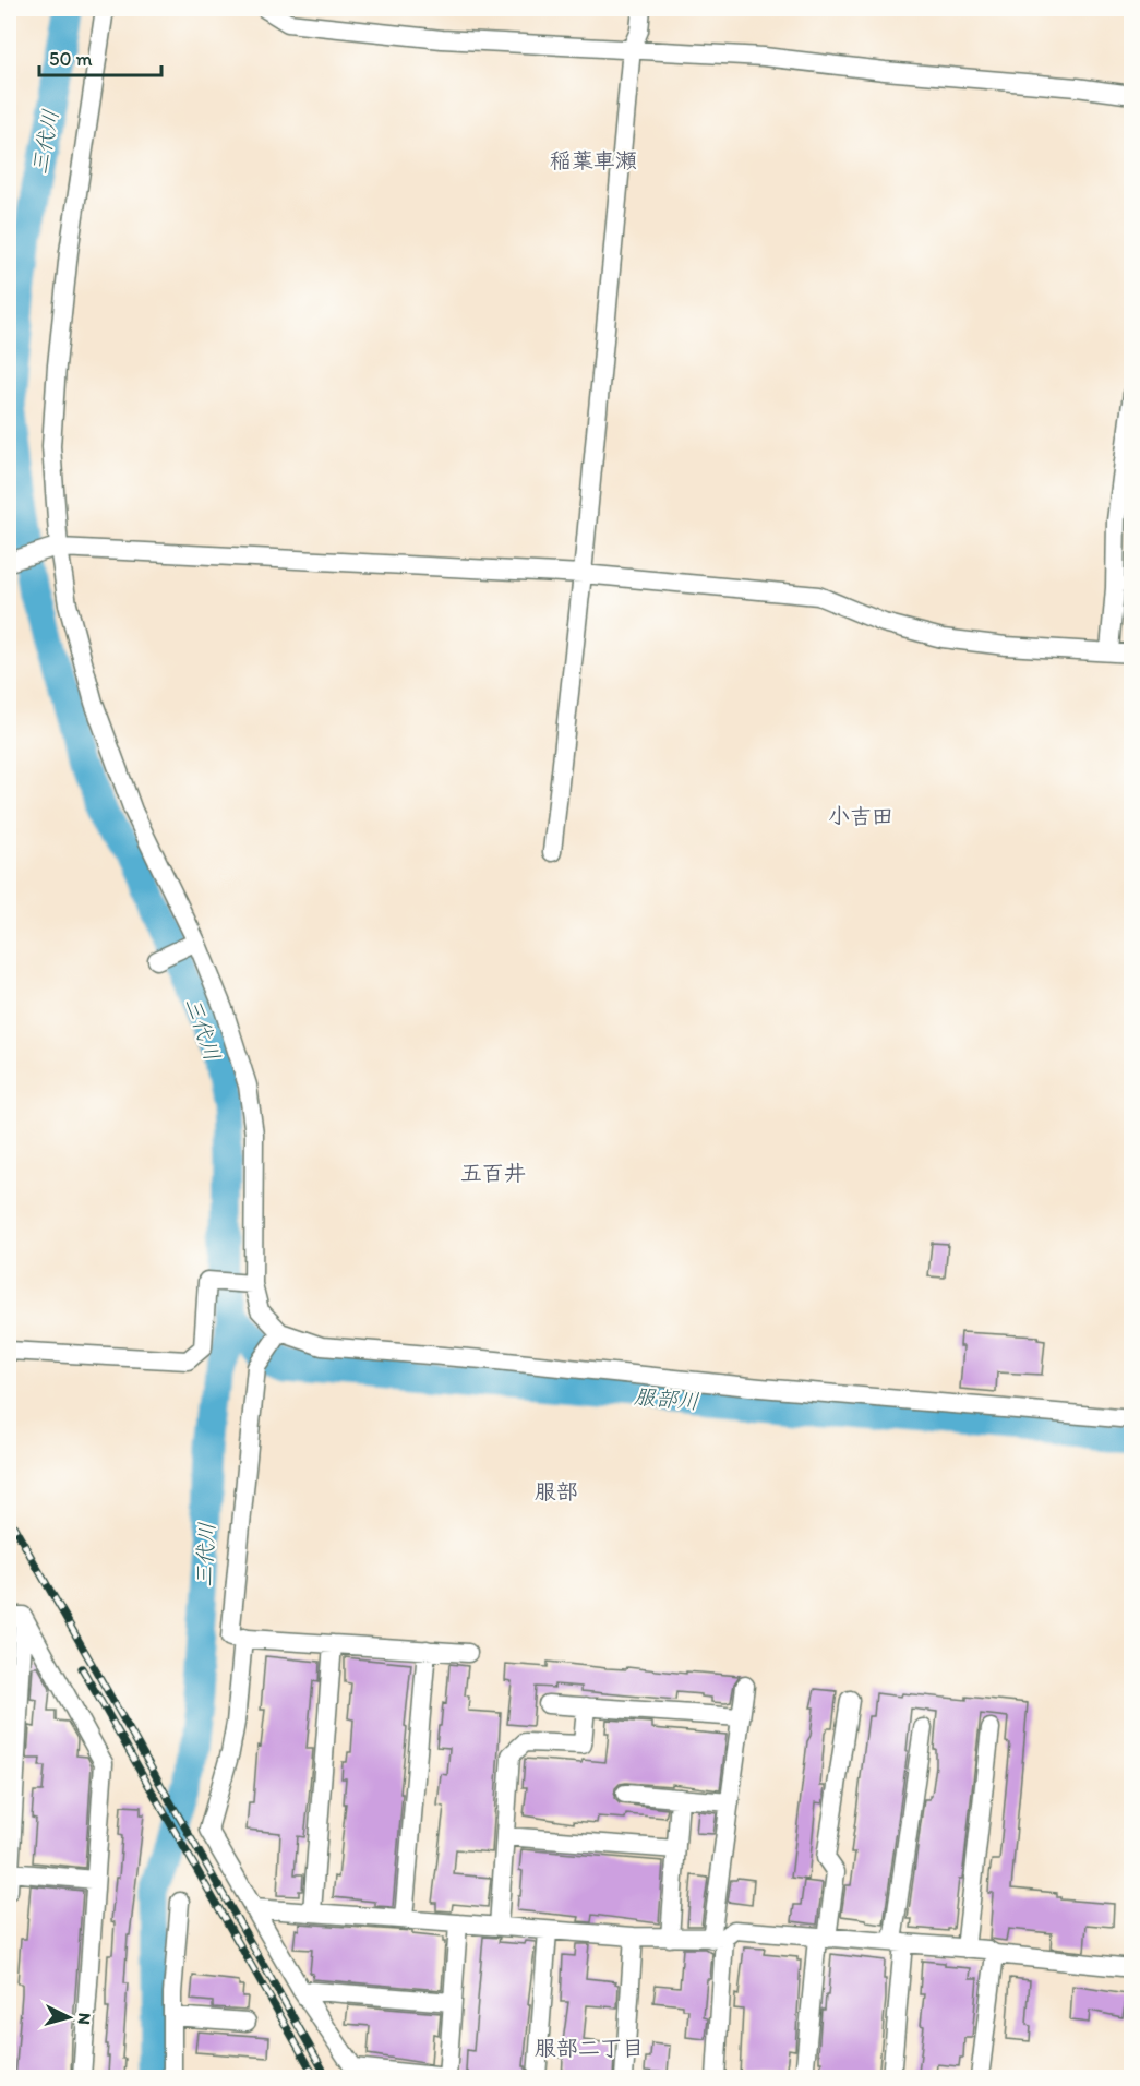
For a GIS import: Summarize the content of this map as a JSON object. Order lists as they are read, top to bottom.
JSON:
{
  "districts": [
    "稲葉車瀬",
    "小吉田",
    "五百井",
    "服部",
    "服部二丁目"
  ],
  "water": ["三代川", "服部川"],
  "scale_bar": "50 m",
  "north": "right"
}
